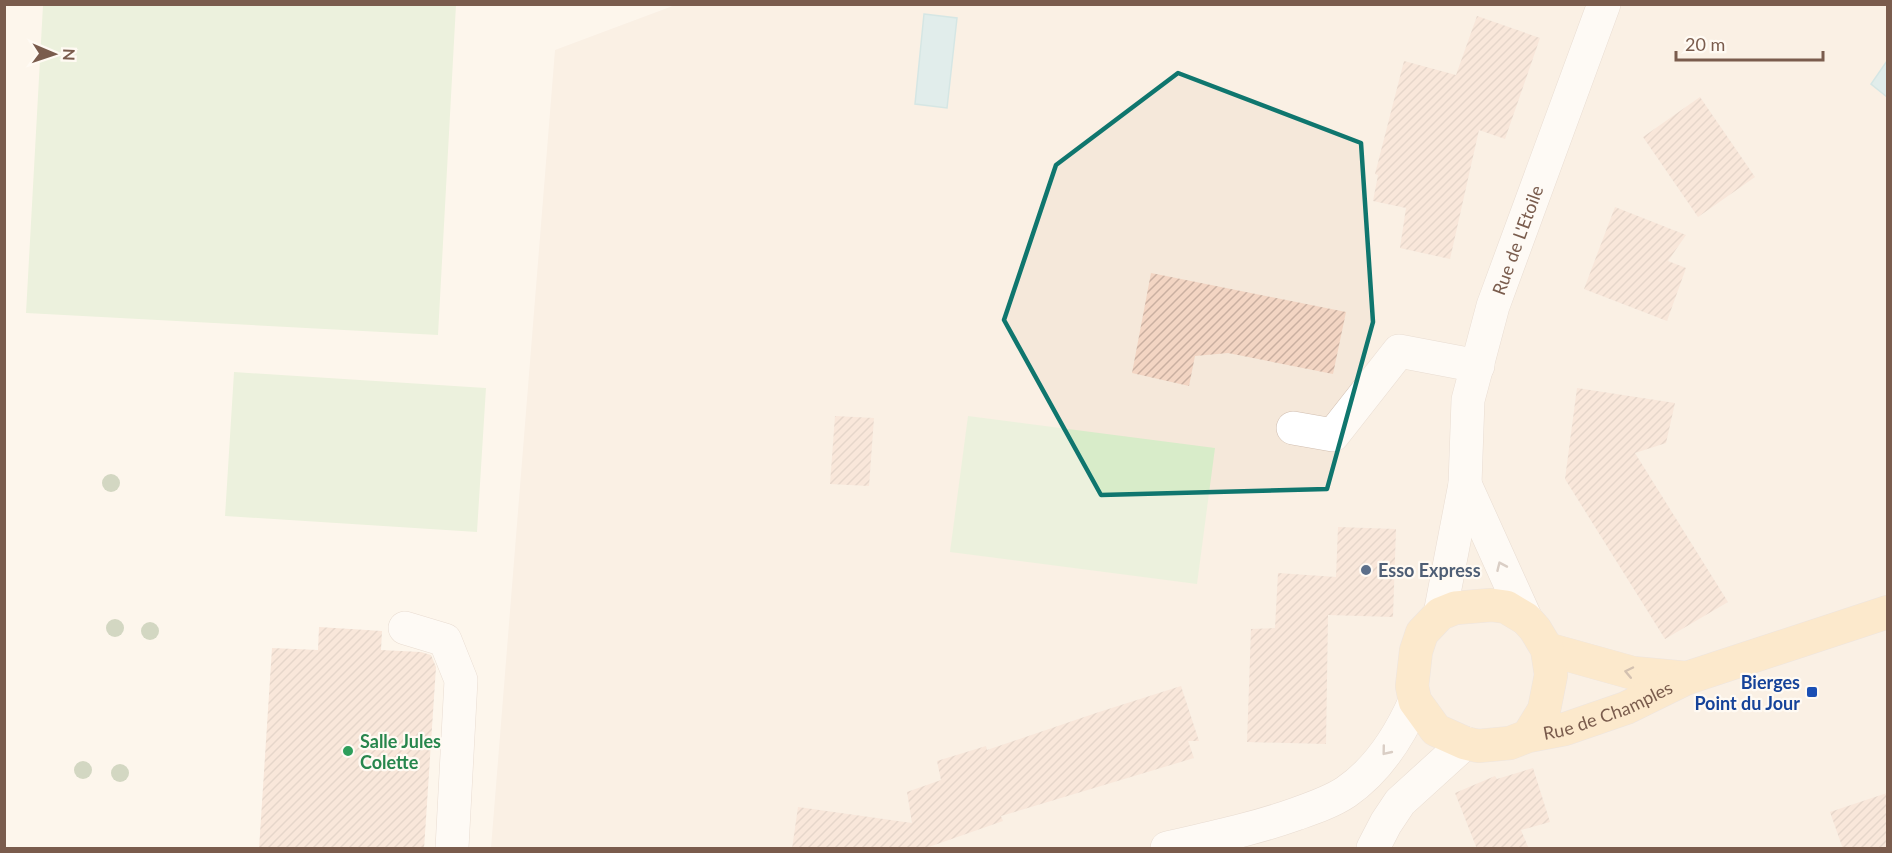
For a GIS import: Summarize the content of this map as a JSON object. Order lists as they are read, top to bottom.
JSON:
{
  "streets": {
    "main road": ["Rue de Champles"],
    "street": ["Rue de L'Etoile"]
  },
  "crossings": [
    ["Rue de L'Etoile", "Rue de Champles"]
  ],
  "places": {
    "other": ["Esso Express", "Salle Jules Colette"],
    "transit": ["Bierges Point du Jour"]
  },
  "scale_bar": "20 m",
  "north": "right"
}
